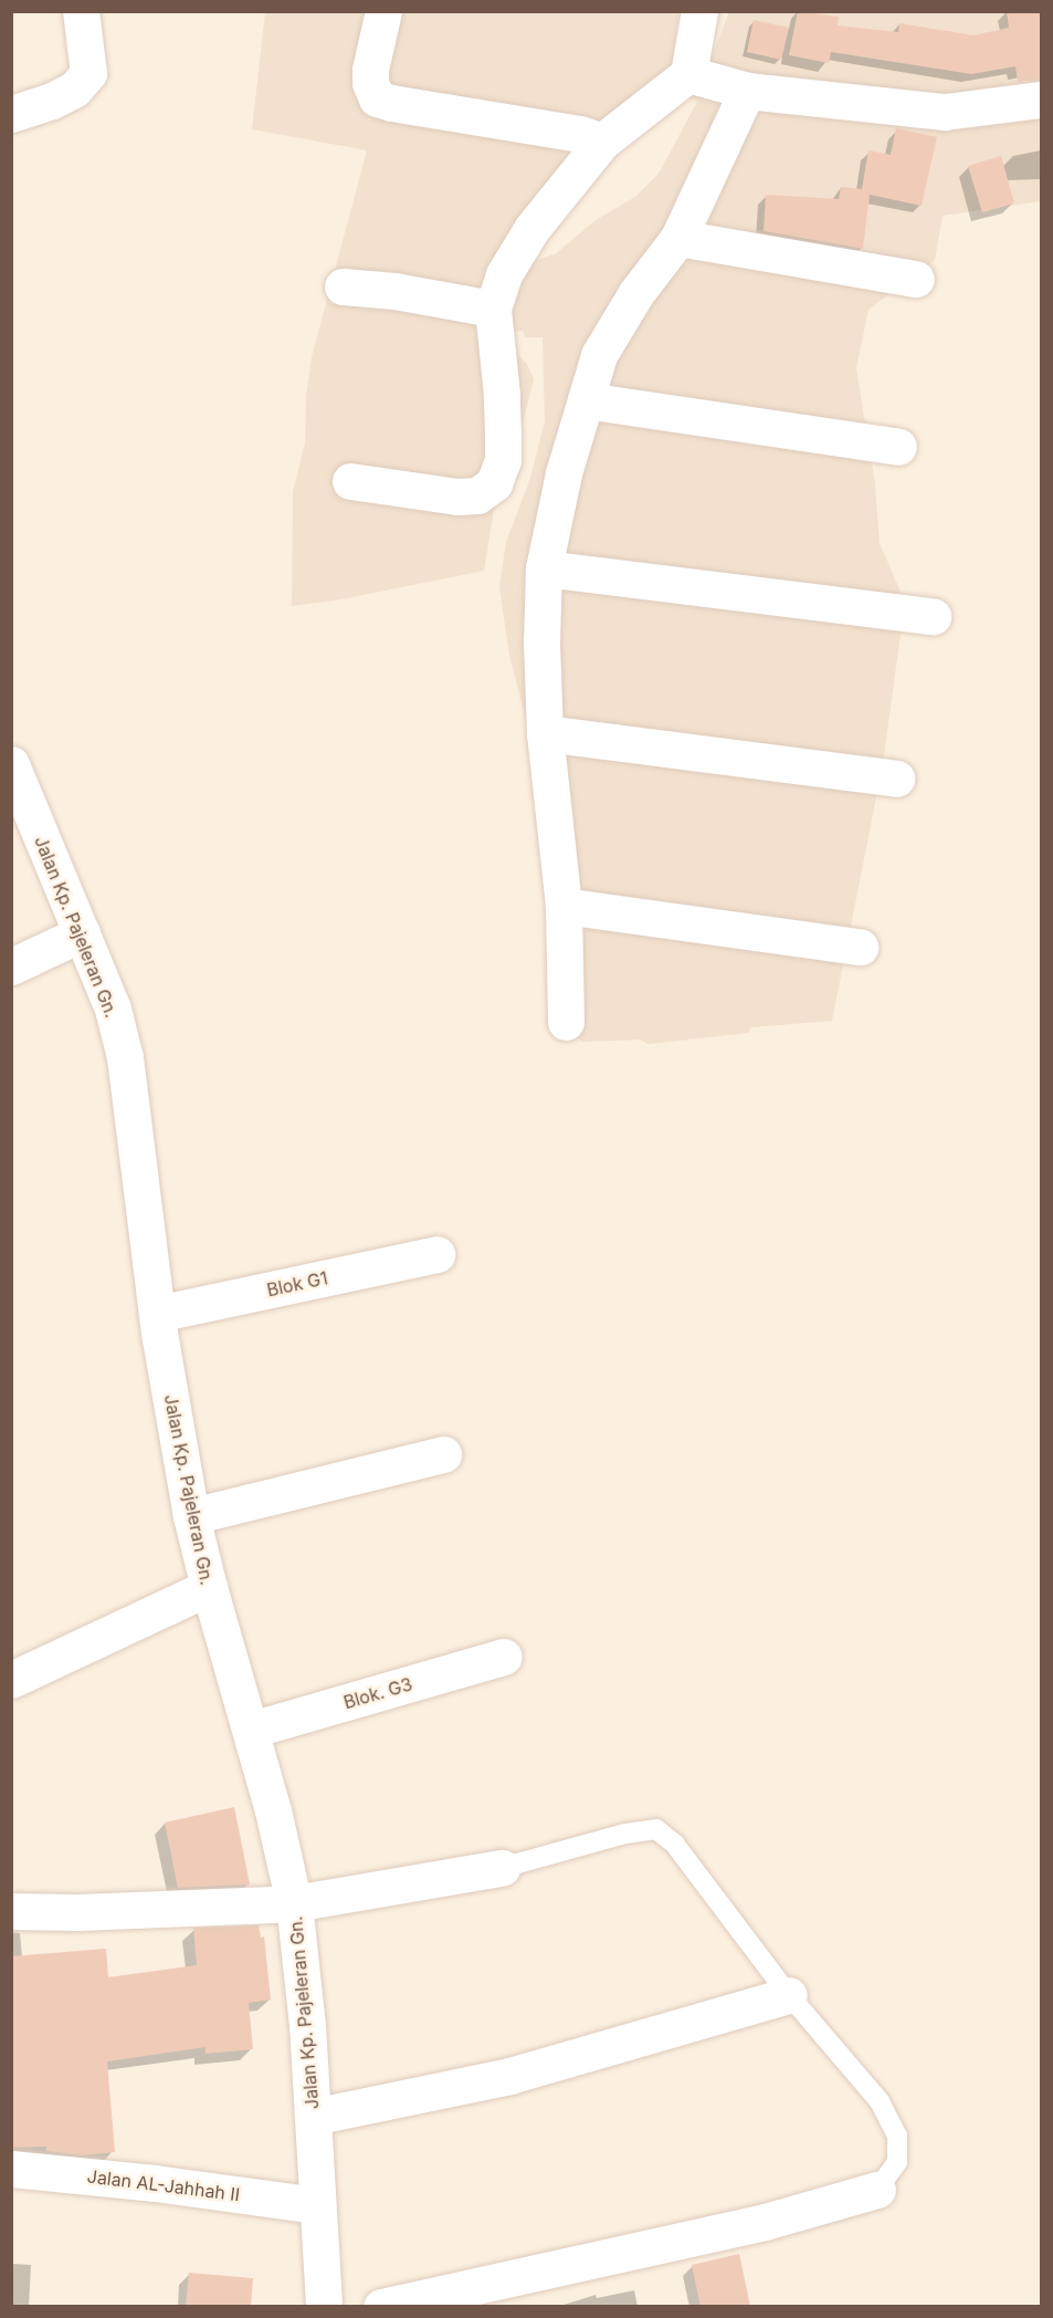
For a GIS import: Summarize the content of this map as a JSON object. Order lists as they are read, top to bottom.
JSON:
{
  "streets": {
    "street": [
      "Jalan Kp. Pajeleran Gn.",
      "Blok G1",
      "Blok. G3",
      "Jalan AL-Jahhah II"
    ]
  },
  "crossings": [
    ["Jalan Kp. Pajeleran Gn.", "Blok G1"],
    ["Jalan Kp. Pajeleran Gn.", "Blok. G3"],
    ["Jalan Kp. Pajeleran Gn.", "Jalan AL-Jahhah II"]
  ]
}
